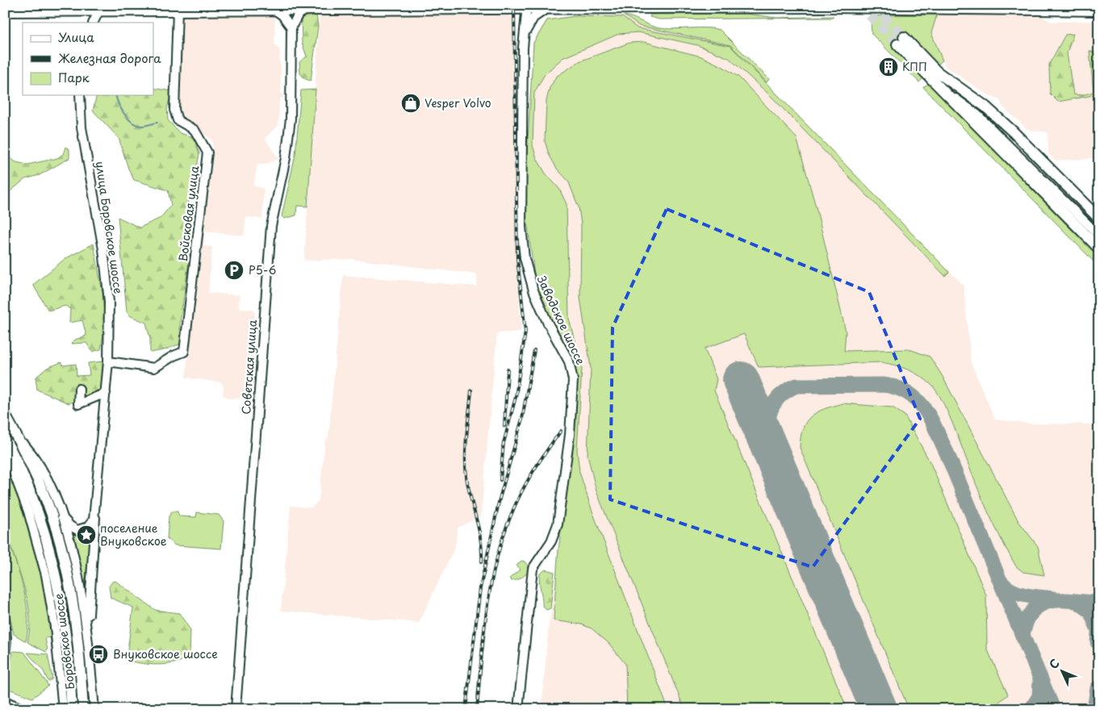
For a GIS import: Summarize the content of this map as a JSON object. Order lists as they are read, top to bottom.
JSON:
{
  "streets": {
    "main road": ["Боровское шоссе"],
    "street": [
      "Войсковая улица",
      "улица Боровское шоссе",
      "Заводское шоссе",
      "Советская улица"
    ]
  },
  "crossings": [
    ["Войсковая улица", "улица Боровское шоссе"]
  ],
  "places": {
    "building": ["КПП"],
    "shop": ["Vesper Volvo"],
    "parking": ["Р5-6"],
    "place": ["поселение Внуковское"],
    "bus stop": ["Внуковское шоссе"]
  },
  "legend": ["Улица", "Железная дорога", "Парк"],
  "north": "top left"
}
